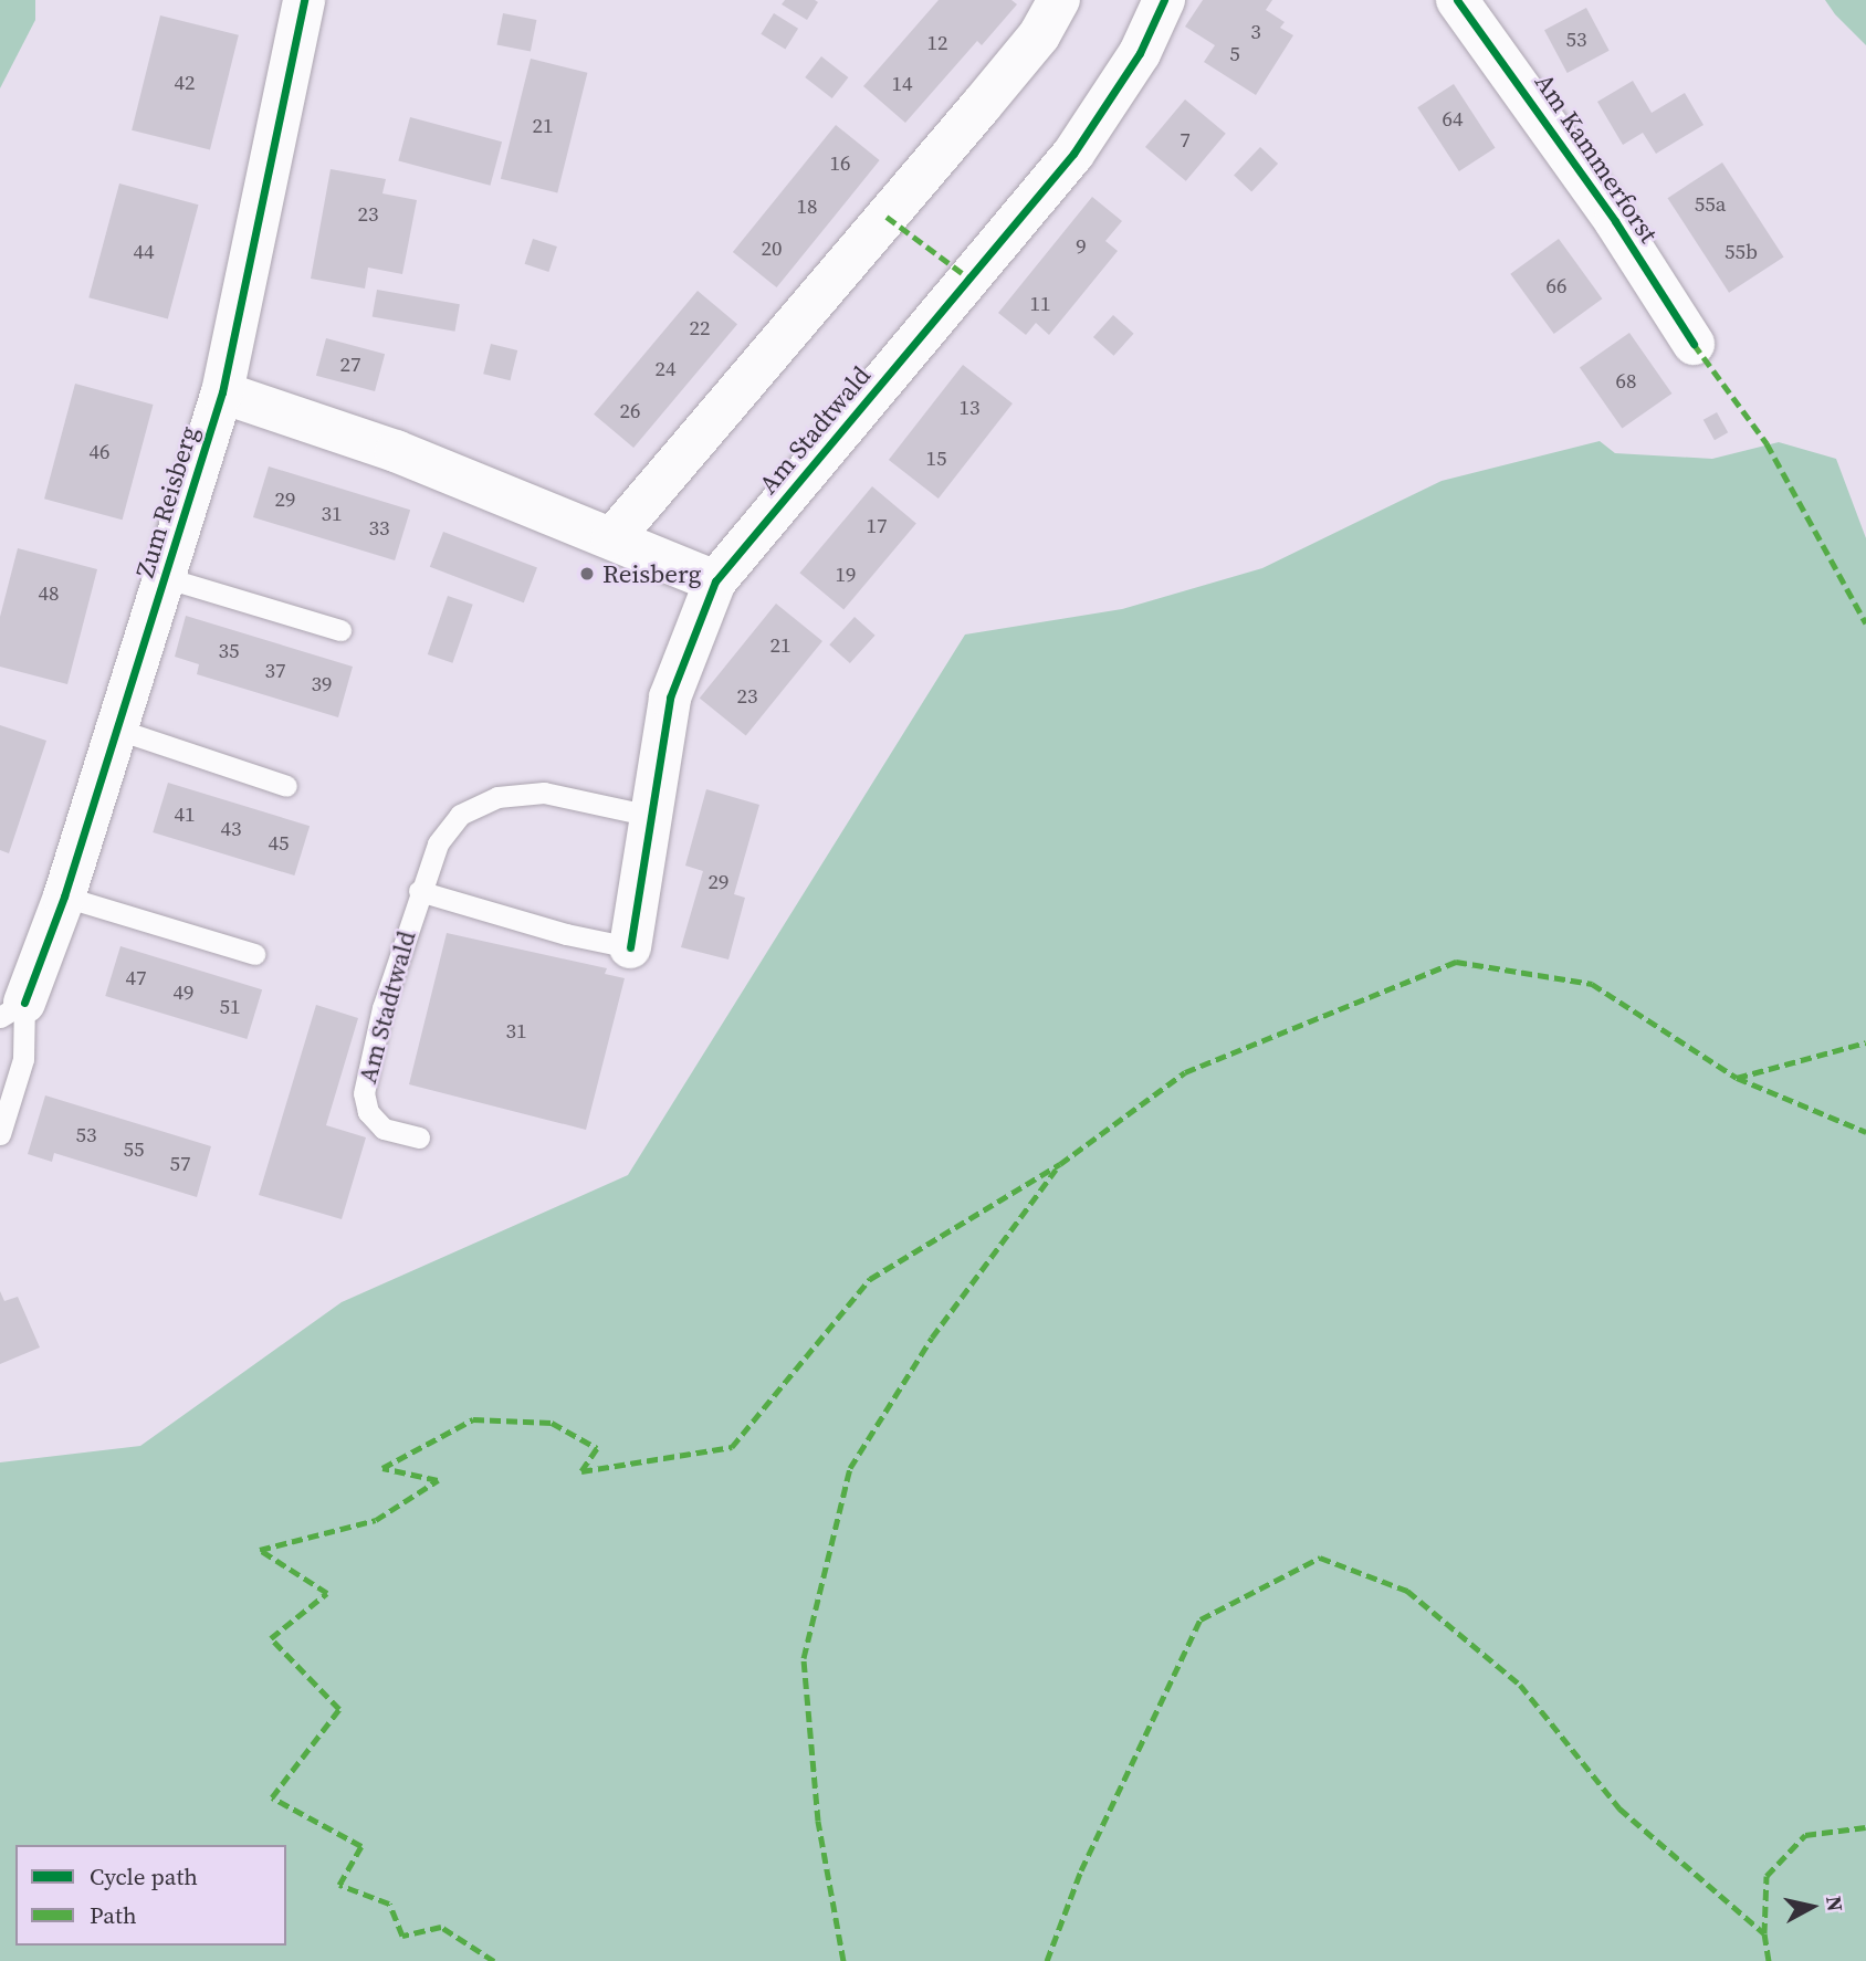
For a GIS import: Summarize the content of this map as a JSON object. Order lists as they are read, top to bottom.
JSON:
{
  "streets": {
    "street": ["Am Kammerforst", "Am Stadtwald", "Zum Reisberg"]
  },
  "places": ["Reisberg"],
  "house_numbers": [
    "3",
    "53",
    "12",
    "5",
    "42",
    "14",
    "64",
    "21",
    "7",
    "16",
    "55a",
    "18",
    "23",
    "9",
    "20",
    "44",
    "55b",
    "66",
    "11",
    "22",
    "27",
    "24",
    "68",
    "13",
    "26",
    "46",
    "15",
    "29",
    "31",
    "17",
    "33",
    "19",
    "48",
    "21",
    "35",
    "37",
    "39",
    "23",
    "41",
    "43",
    "45",
    "29",
    "47",
    "49",
    "51",
    "31",
    "53",
    "55",
    "57"
  ],
  "legend": ["Cycle path", "Path"],
  "north": "right"
}
